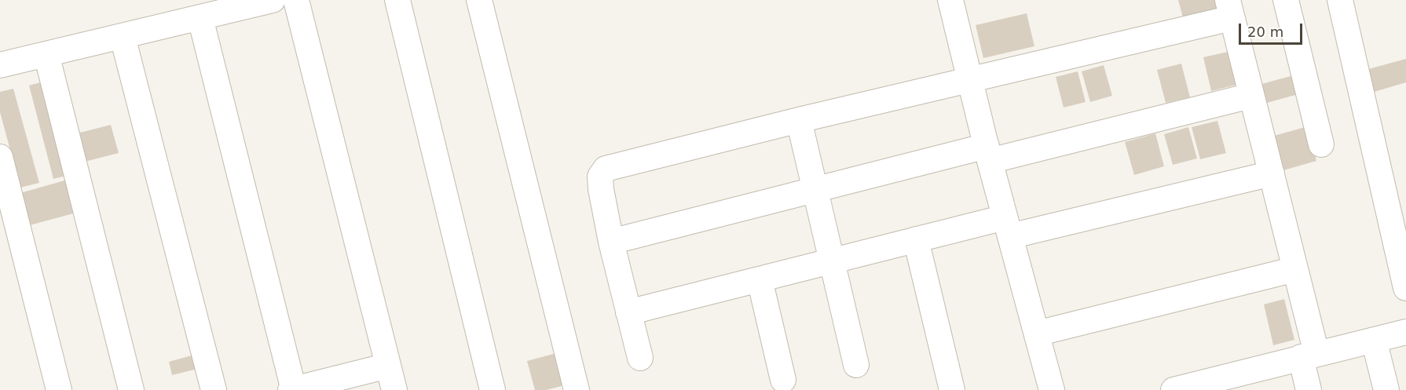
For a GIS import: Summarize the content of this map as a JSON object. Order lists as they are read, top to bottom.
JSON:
{
  "scale_bar": "20 m"
}
